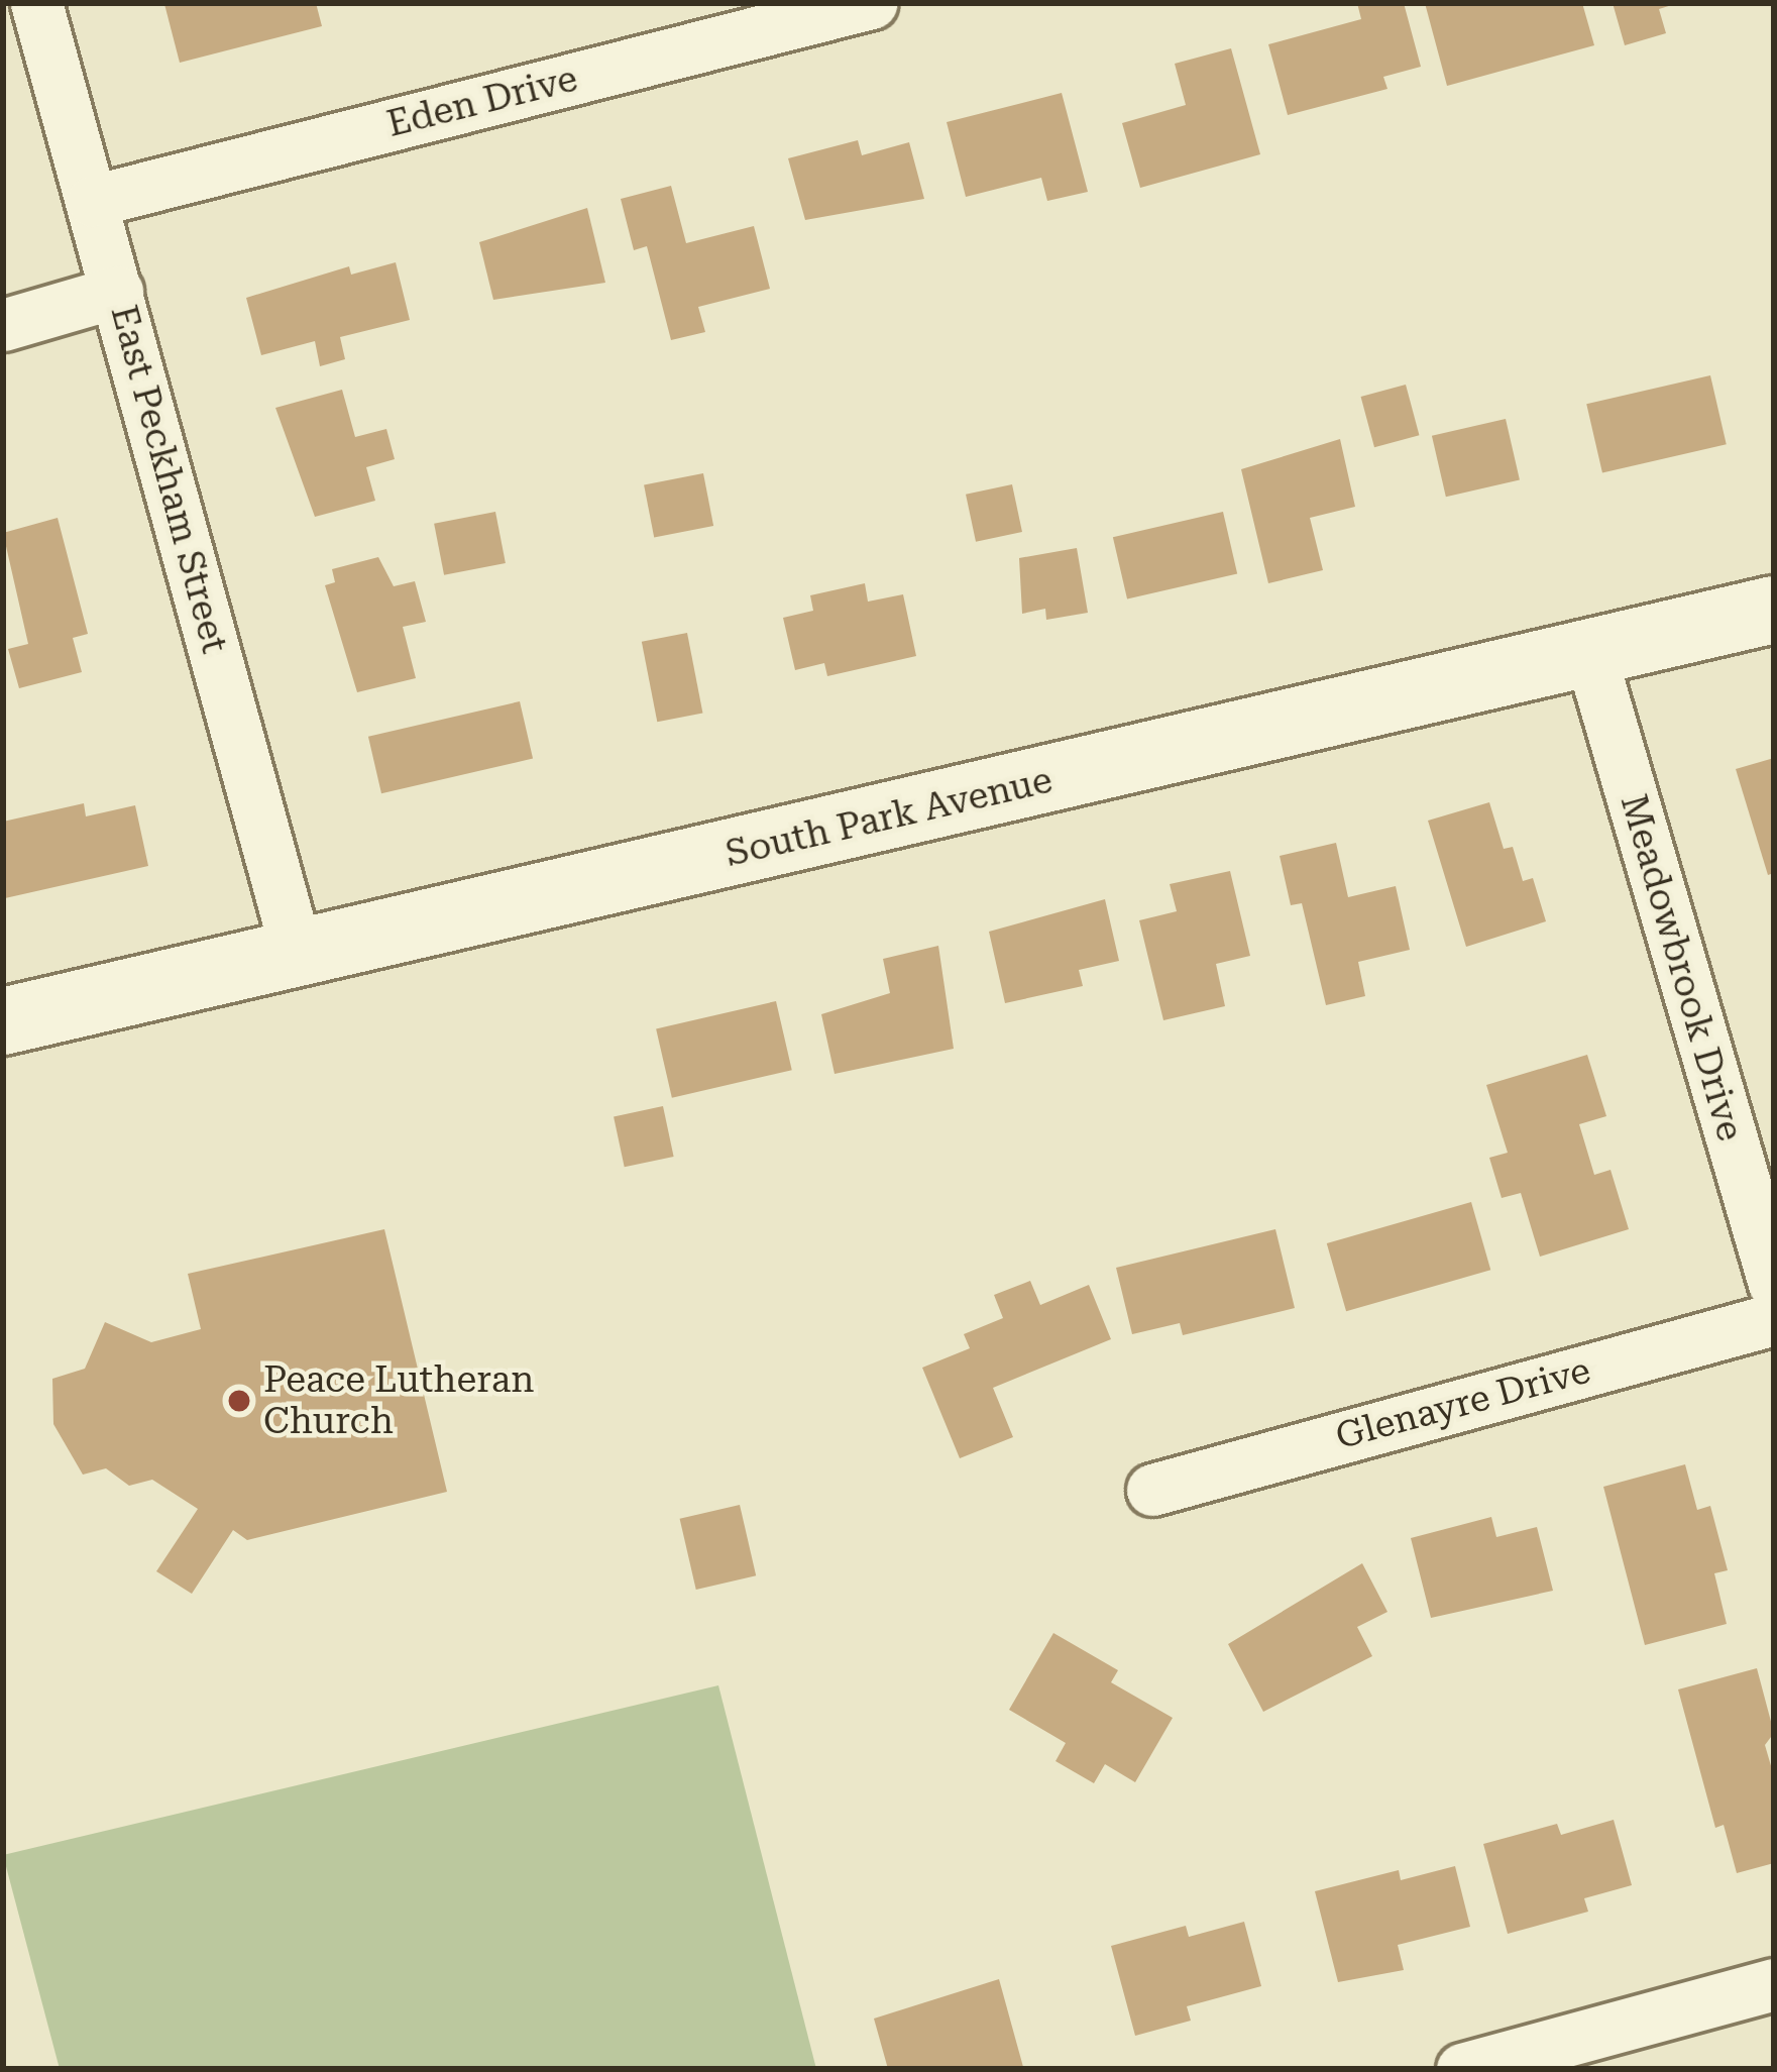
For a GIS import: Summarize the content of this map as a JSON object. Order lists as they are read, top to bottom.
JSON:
{
  "streets": {
    "main road": ["South Park Avenue"],
    "street": [
      "Eden Drive",
      "East Peckham Street",
      "Meadowbrook Drive",
      "Glenayre Drive"
    ]
  },
  "crossings": [
    ["Eden Drive", "East Peckham Street"],
    ["East Peckham Street", "South Park Avenue"],
    ["South Park Avenue", "Meadowbrook Drive"]
  ],
  "places": ["Peace Lutheran Church"]
}
